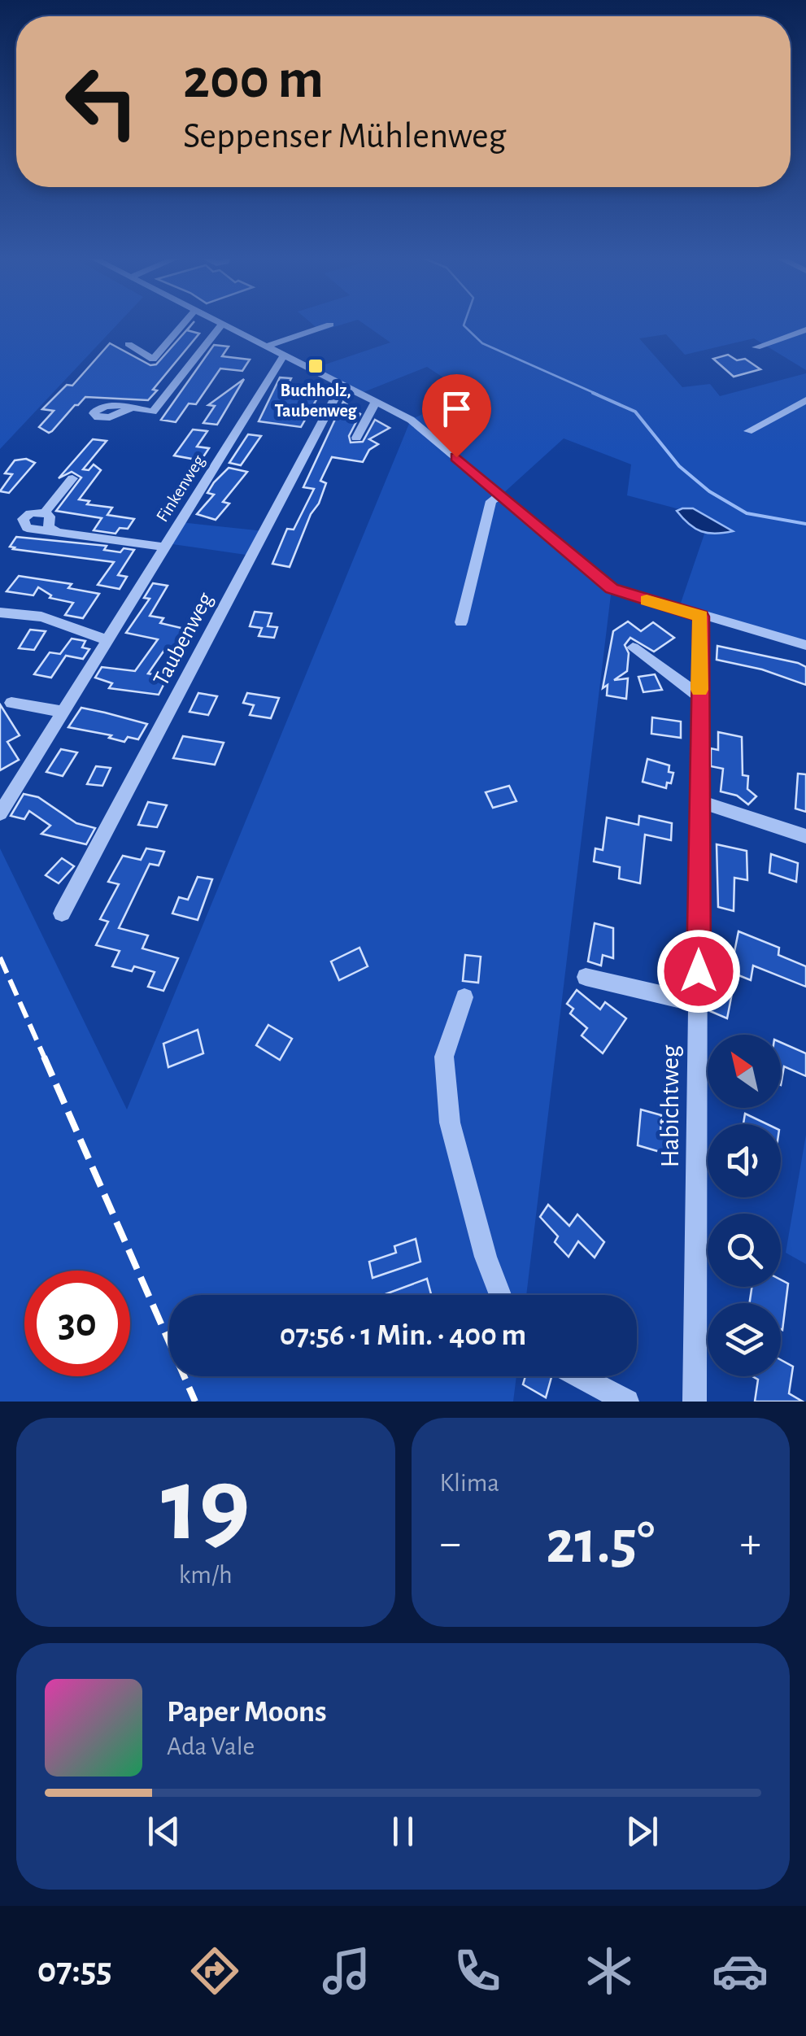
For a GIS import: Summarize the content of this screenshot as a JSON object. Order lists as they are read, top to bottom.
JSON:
{
  "streets": {
    "street": ["Finkenweg", "Taubenweg", "Habichtweg"]
  },
  "places": {
    "transit": ["Buchholz, Taubenweg"]
  },
  "north": "top left",
  "page": {
    "turn": ["200 m", "Seppenser Mühlenweg"],
    "limit": "30",
    "trip": "07:56 · 1 Min. · 400 m",
    "tile": [
      ["19", "km/h"],
      "Klima"
    ],
    "heat": ["−", "21.5°", "+"],
    "song": ["Paper Moons", "Ada Vale"],
    "tabs": "07:55"
  }
}
